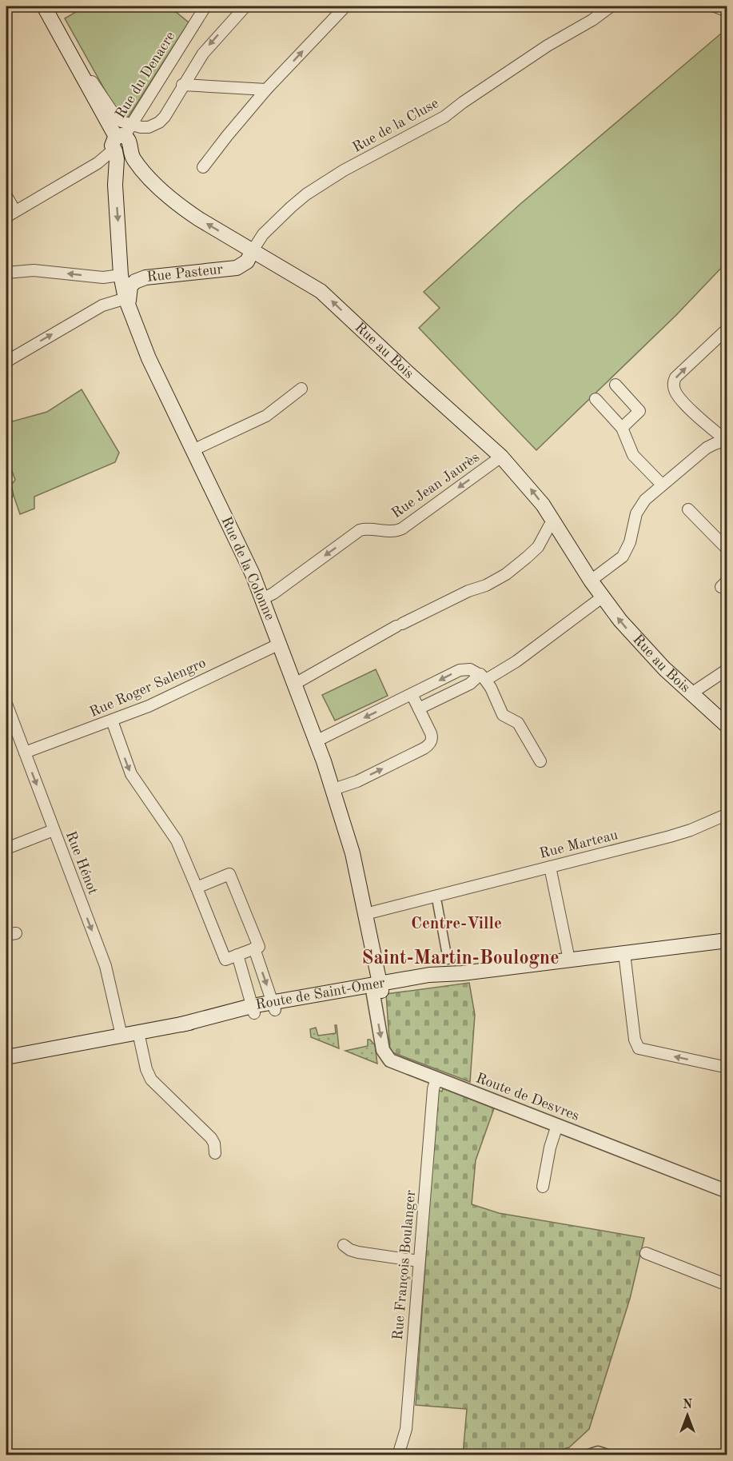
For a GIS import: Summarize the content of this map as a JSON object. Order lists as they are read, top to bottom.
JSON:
{
  "streets": {
    "main road": [
      "Rue Pasteur",
      "Rue au Bois",
      "Rue de la Colonne",
      "Route de Saint-Omer"
    ],
    "street": [
      "Rue du Denacre",
      "Rue de la Cluse",
      "Rue Jean Jaurès",
      "Rue Roger Salengro",
      "Rue Marteau",
      "Rue Hénot",
      "Route de Desvres",
      "Rue François Boulanger"
    ]
  },
  "crossings": [
    ["Rue du Denacre", "Rue au Bois"],
    ["Rue du Denacre", "Rue de la Colonne"],
    ["Rue de la Cluse", "Rue Pasteur"],
    ["Rue de la Cluse", "Rue au Bois"],
    ["Rue Pasteur", "Rue au Bois"],
    ["Rue Pasteur", "Rue de la Colonne"],
    ["Rue au Bois", "Rue Jean Jaurès"],
    ["Rue au Bois", "Rue de la Colonne"],
    ["Rue Jean Jaurès", "Rue de la Colonne"],
    ["Rue de la Colonne", "Rue Roger Salengro"],
    ["Rue de la Colonne", "Rue Marteau"],
    ["Rue de la Colonne", "Route de Saint-Omer"],
    ["Rue de la Colonne", "Route de Desvres"],
    ["Rue Roger Salengro", "Rue Hénot"],
    ["Rue Hénot", "Route de Saint-Omer"],
    ["Route de Saint-Omer", "Route de Desvres"],
    ["Route de Desvres", "Rue François Boulanger"]
  ],
  "one_way": ["Rue au Bois", "Rue Hénot"],
  "districts": ["Centre-Ville", "Saint-Martin-Boulogne"],
  "north": "top"
}
